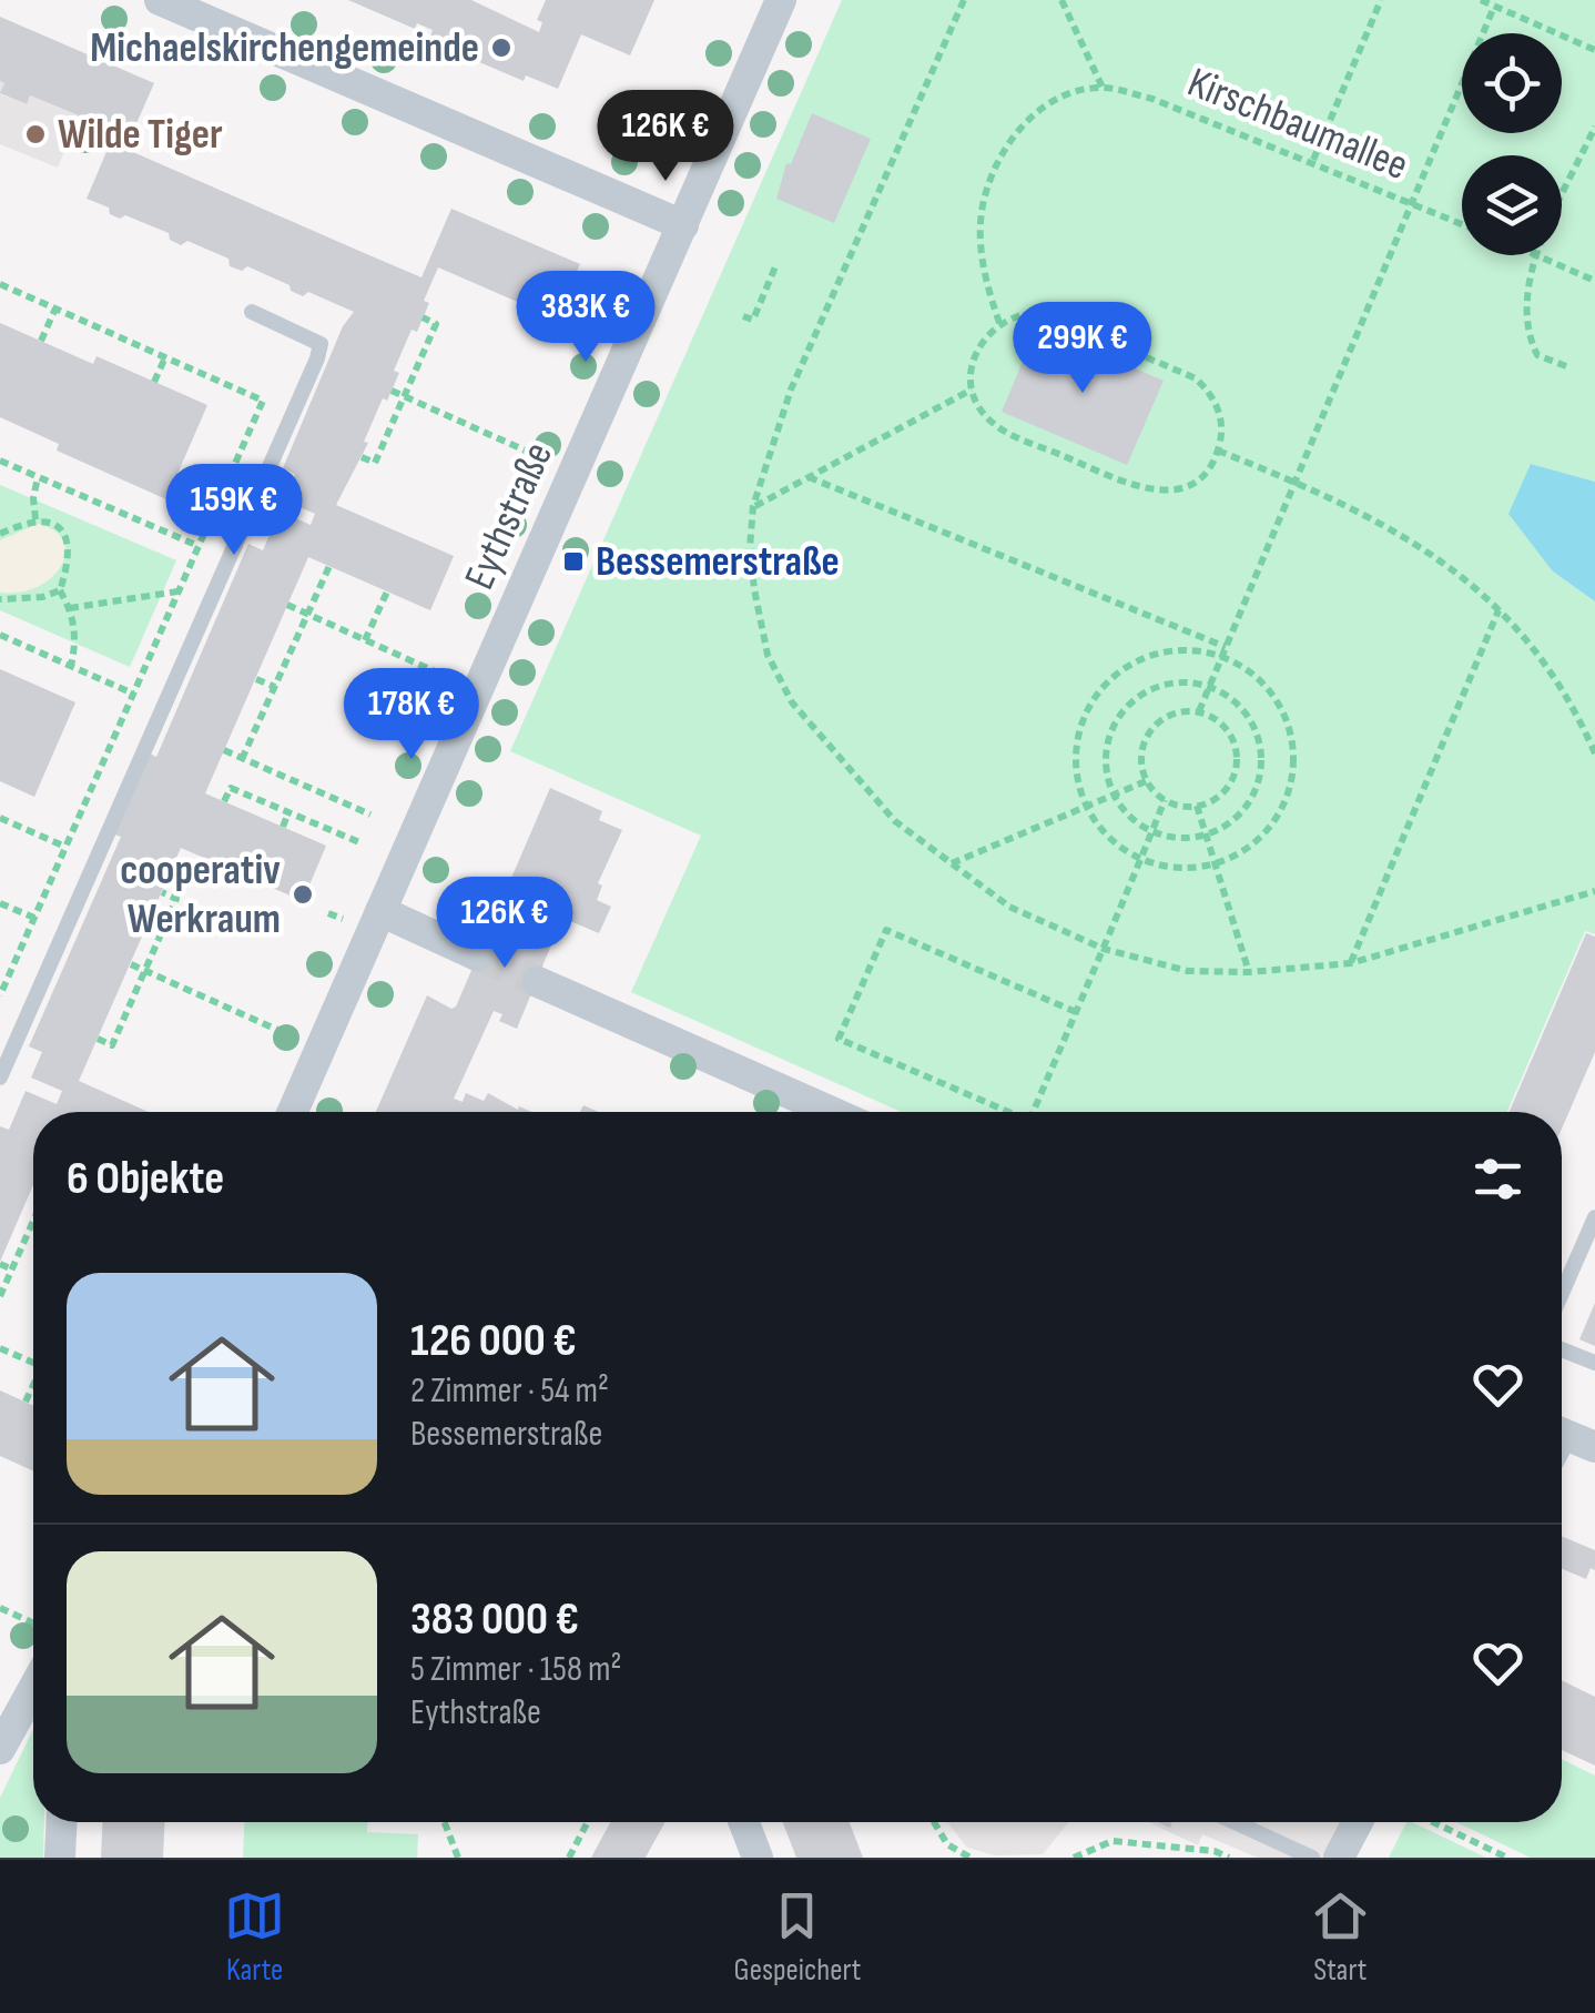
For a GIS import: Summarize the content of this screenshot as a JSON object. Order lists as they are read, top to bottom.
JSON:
{
  "streets": {
    "street": ["Eythstraße"],
    "path": ["Kirschbaumallee"]
  },
  "places": {
    "other": ["Michaelskirchengemeinde", "Wilde Tiger", "cooperativ Werkraum"],
    "transit": ["Bessemerstraße"]
  },
  "page": {
    "price": [
      "126K €",
      "383K €",
      "299K €",
      "159K €",
      "178K €",
      "126K €"
    ],
    "heading": "6 Objekte",
    "list": [
      {
        "name": "126 000 €",
        "note": "2 Zimmer · 54 m² · Bessemerstraße"
      },
      {
        "name": "383 000 €",
        "note": "5 Zimmer · 158 m² · Eythstraße"
      }
    ],
    "tabs": ["Karte", "Gespeichert", "Start"]
  }
}
